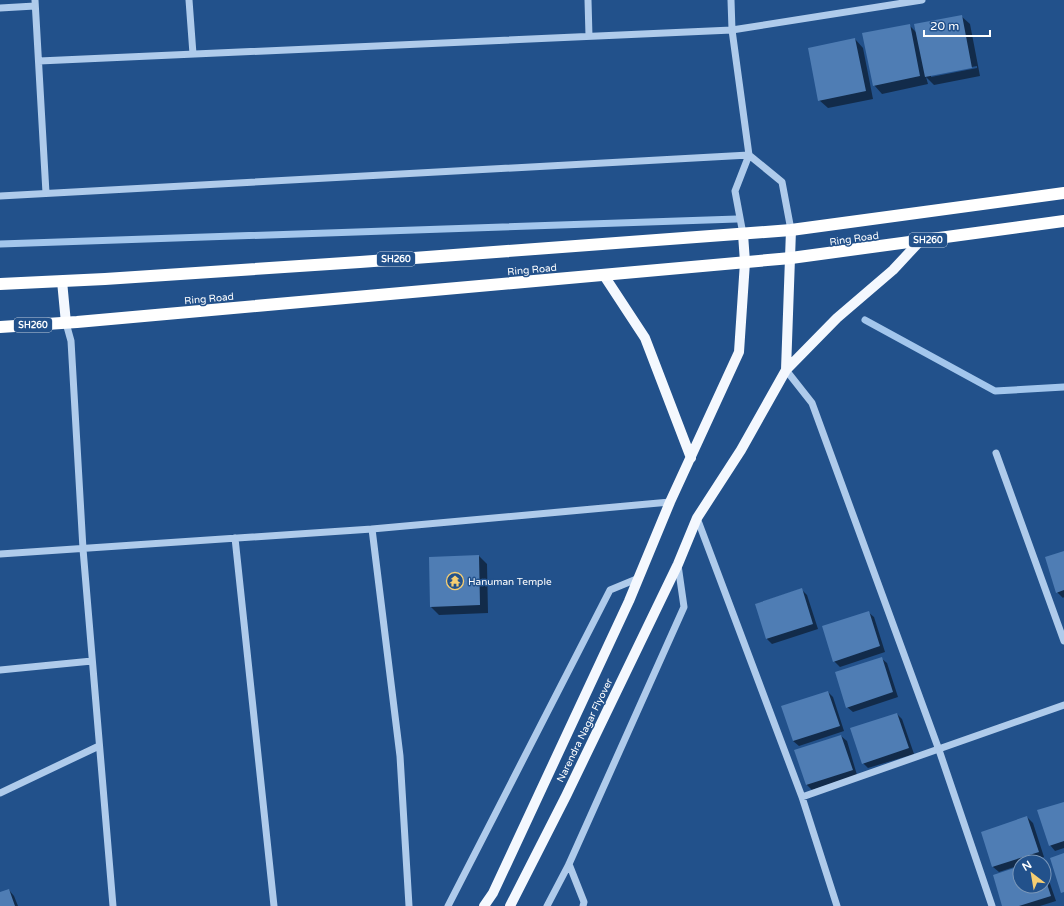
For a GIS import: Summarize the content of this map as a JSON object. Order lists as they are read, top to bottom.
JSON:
{
  "streets": {
    "highway": ["Ring Road", "SH260"],
    "main road": ["Narendra Nagar Flyover"]
  },
  "crossings": [
    ["Ring Road", "Narendra Nagar Flyover"]
  ],
  "places": {
    "temple": ["Hanuman Temple"]
  },
  "scale_bar": "20 m",
  "north": "top left"
}
